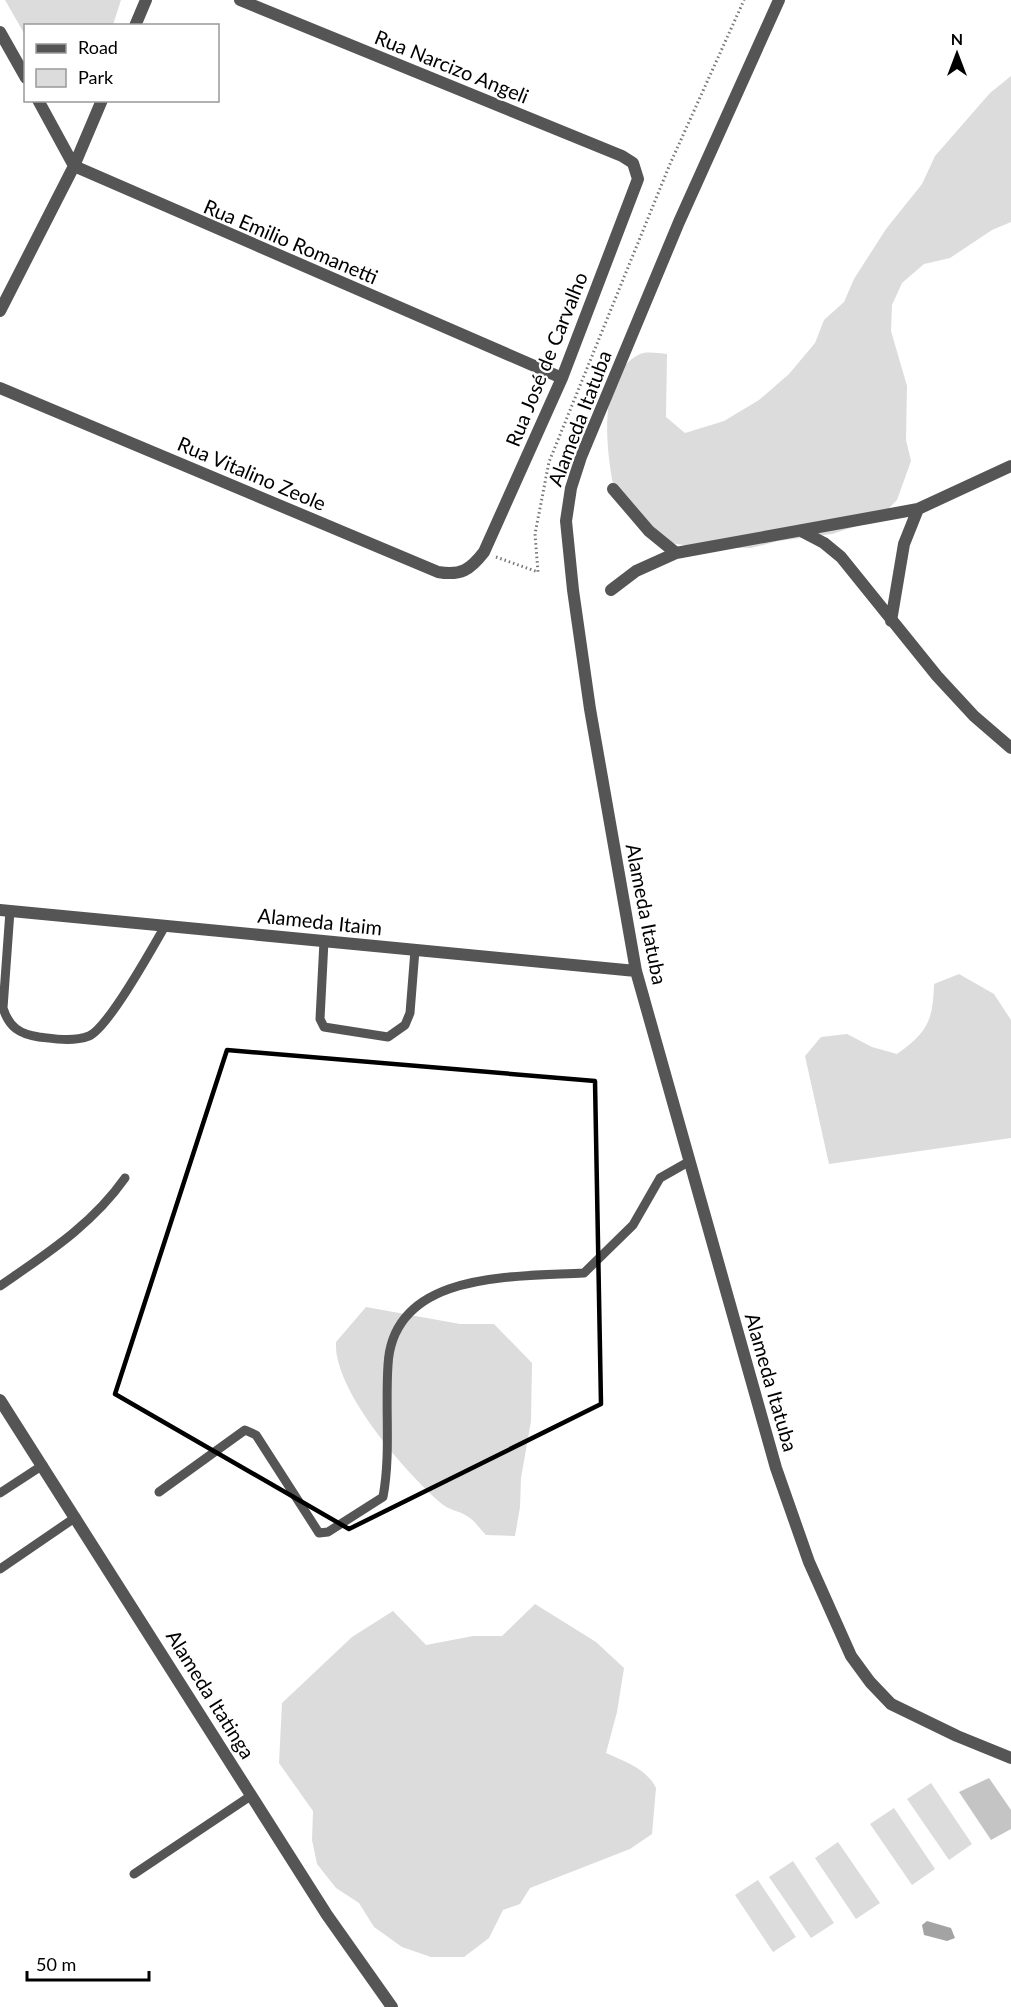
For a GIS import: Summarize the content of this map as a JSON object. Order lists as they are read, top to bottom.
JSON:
{
  "streets": {
    "street": [
      "Rua Narcizo Angeli",
      "Rua Emilio Romanetti",
      "Rua José de Carvalho",
      "Alameda Itatuba",
      "Rua Vitalino Zeole",
      "Alameda Itaim",
      "Alameda Itatinga"
    ]
  },
  "crossings": [
    ["Rua Narcizo Angeli", "Rua José de Carvalho"],
    ["Rua Emilio Romanetti", "Rua José de Carvalho"],
    ["Rua José de Carvalho", "Rua Vitalino Zeole"],
    ["Alameda Itatuba", "Alameda Itaim"]
  ],
  "legend": ["Road", "Park"],
  "scale_bar": "50 m",
  "north": "top"
}
